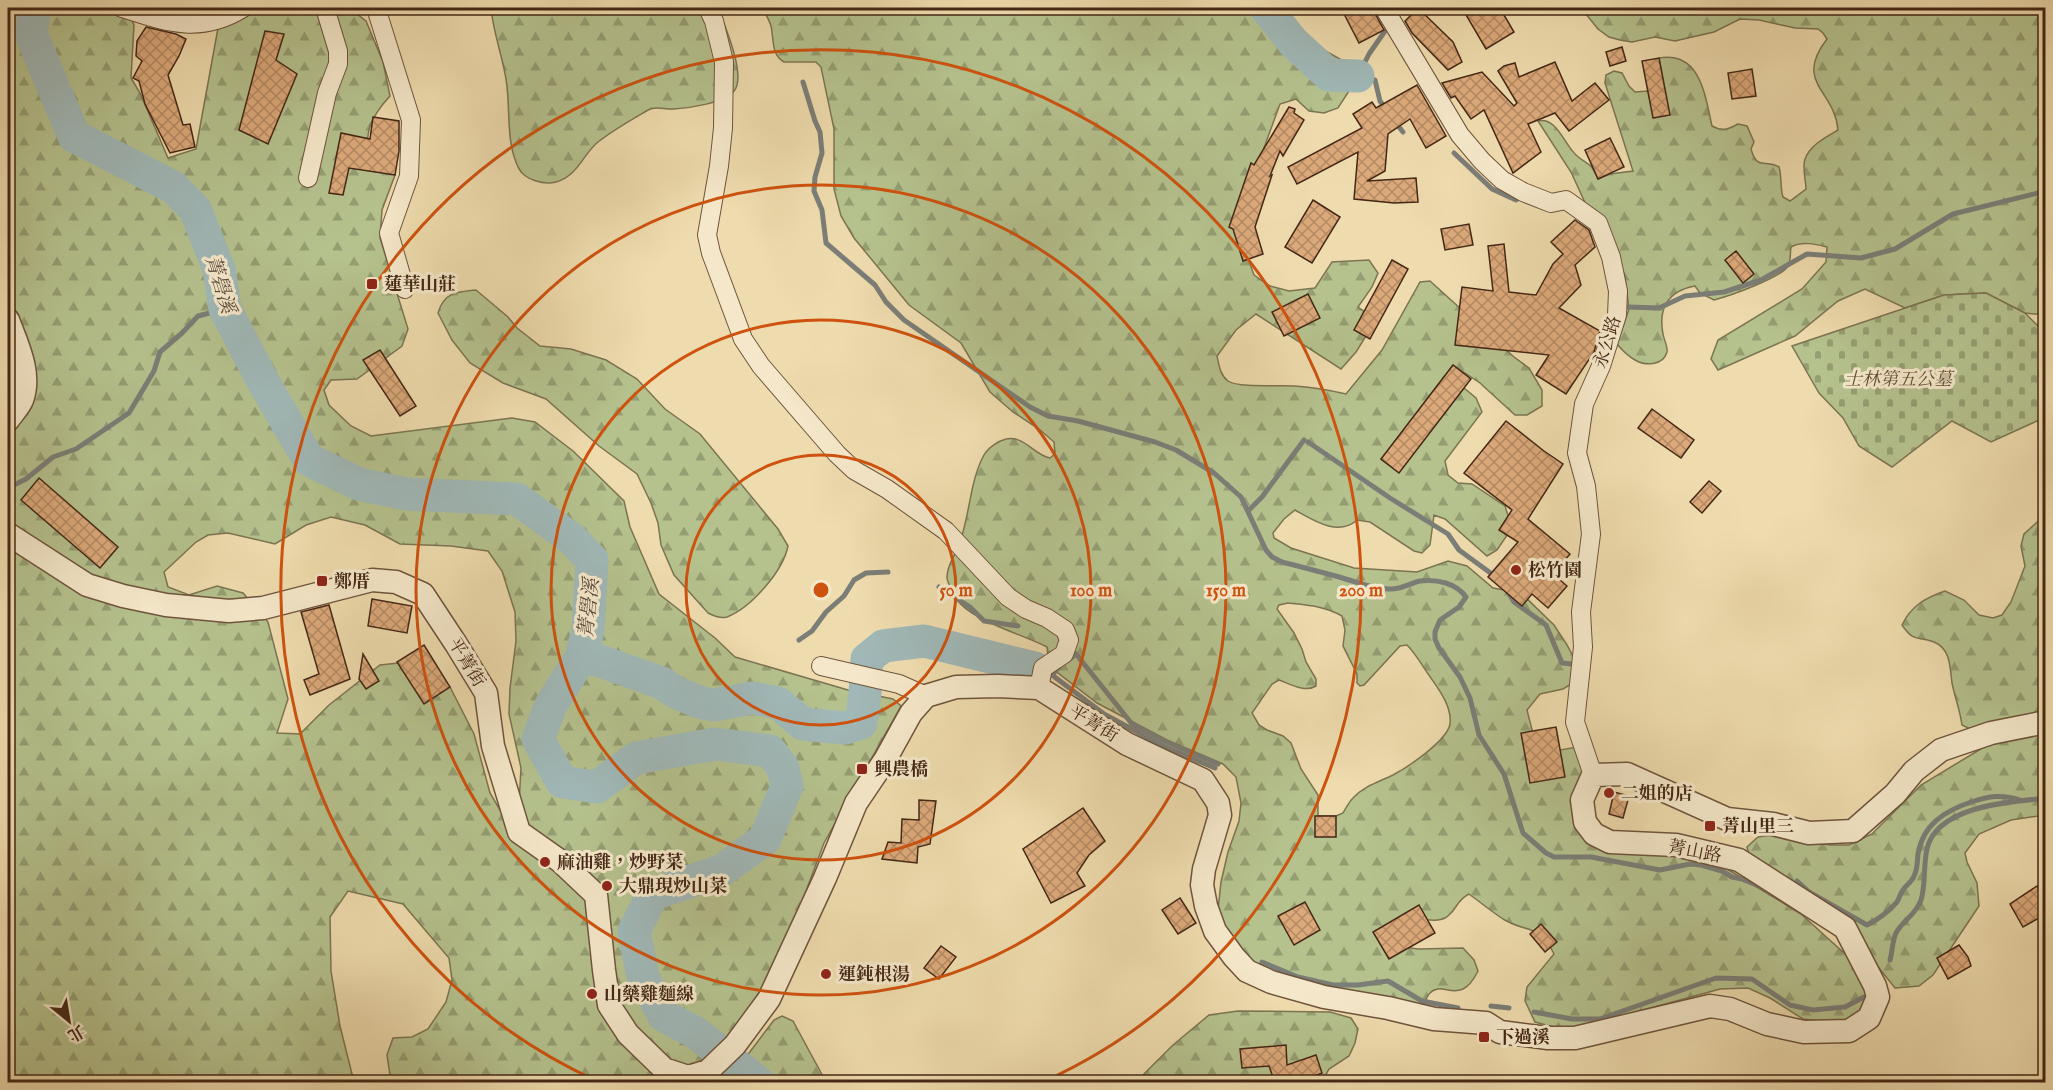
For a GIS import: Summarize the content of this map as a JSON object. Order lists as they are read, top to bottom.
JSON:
{
  "streets": {
    "street": ["永公路", "平菁街", "菁山路"]
  },
  "crossings": [
    ["永公路", "菁山路"],
    ["平菁街", "菁山路"]
  ],
  "water": ["菁礐溪"],
  "parks": ["士林第五公墓"],
  "places": {
    "transit": [
      "蓮華山莊",
      "鄭厝",
      "興農橋",
      "菁山里三",
      "下過溪"
    ],
    "other": [
      "松竹園",
      "二姐的店",
      "麻油雞，炒野菜",
      "大鼎現炒山菜",
      "運鈍根湯",
      "山藥雞麵線"
    ]
  },
  "north": "bottom right",
  "rings": [
    "50 m",
    "100 m",
    "150 m",
    "200 m"
  ]
}
